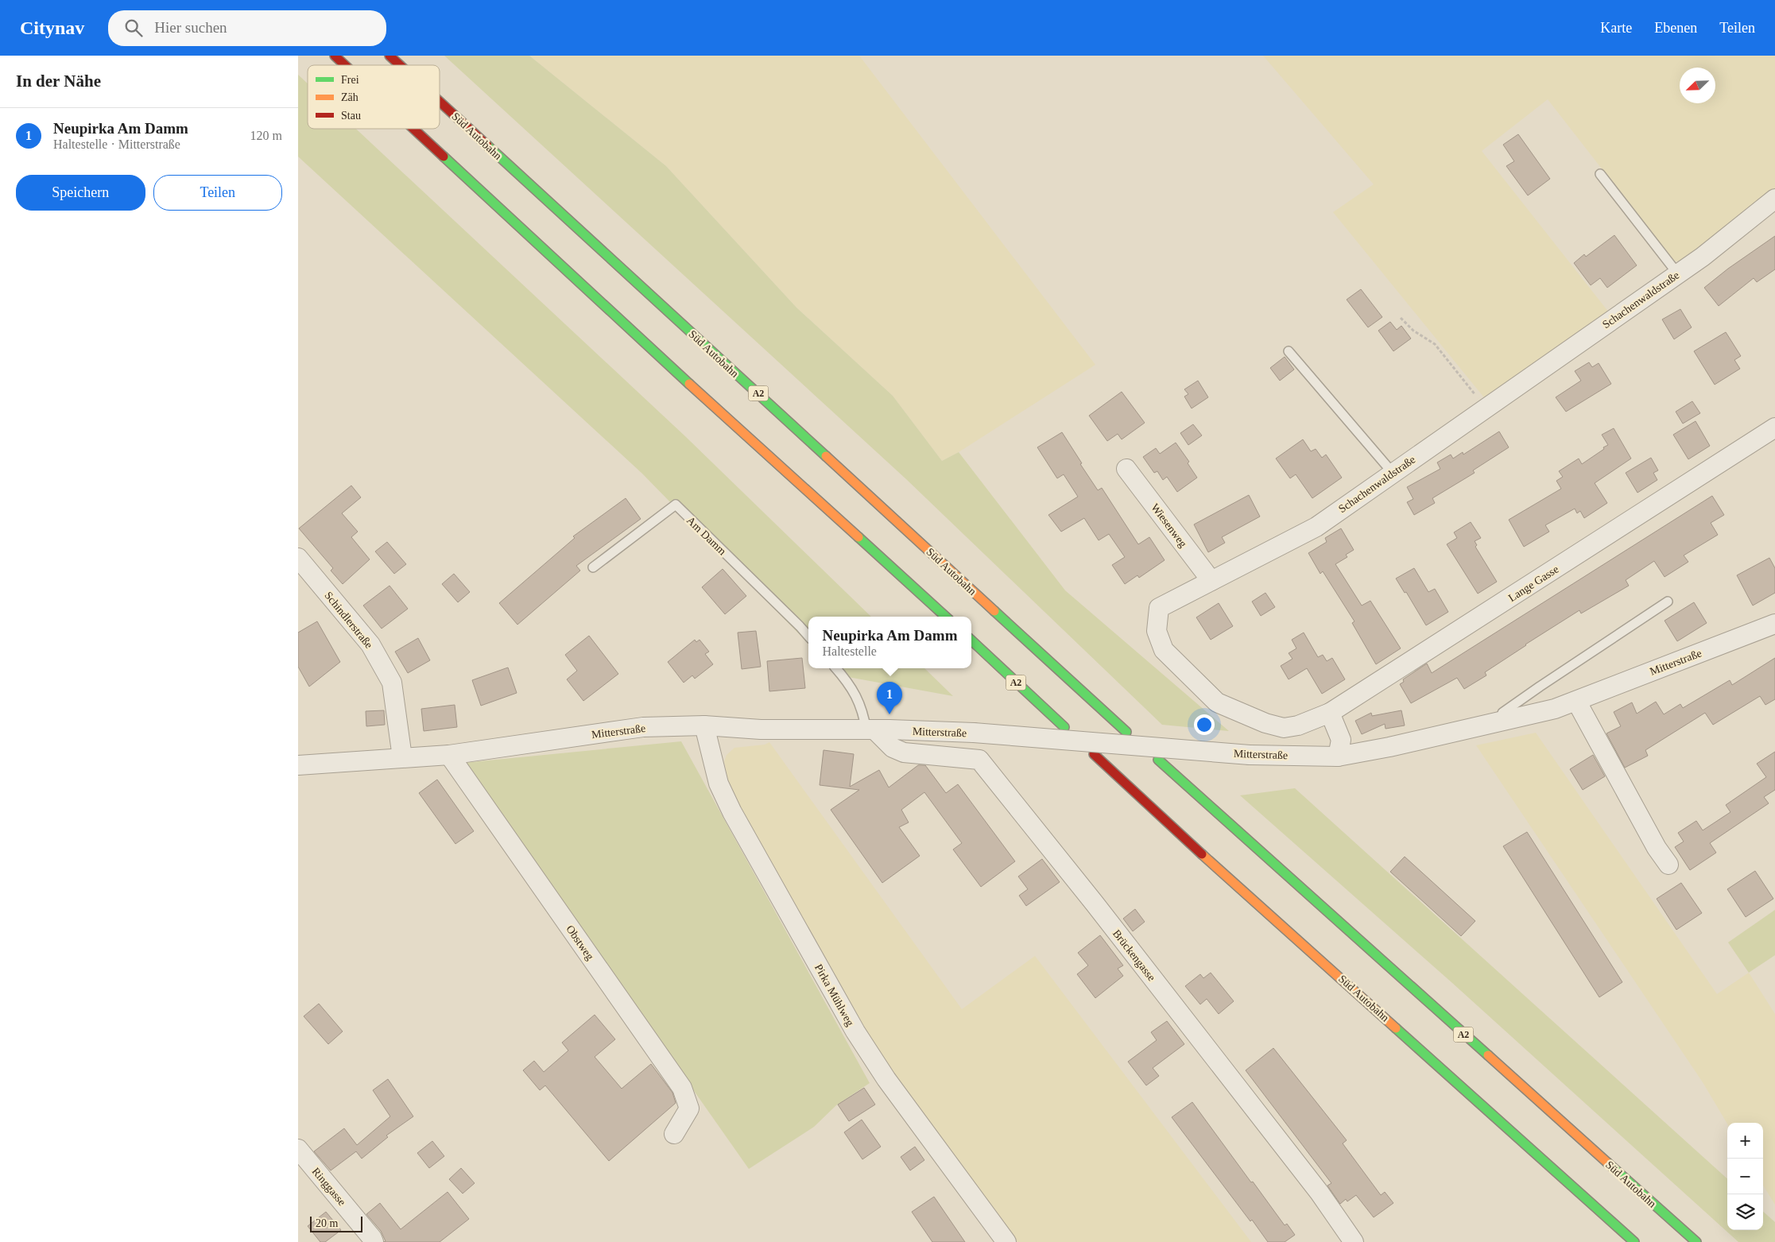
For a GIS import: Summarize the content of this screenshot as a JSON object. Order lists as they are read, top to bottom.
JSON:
{
  "streets": {
    "highway": ["Süd Autobahn", "A2"],
    "street": [
      "Schachenwaldstraße",
      "Wiesenweg",
      "Lange Gasse",
      "Schindlerstraße",
      "Mitterstraße",
      "Obstweg",
      "Brückengasse",
      "Pirka Mühlweg",
      "Ringgasse"
    ],
    "lane": ["Am Damm"]
  },
  "crossings": [
    ["Schachenwaldstraße", "Wiesenweg"],
    ["Schachenwaldstraße", "Lange Gasse"],
    ["Schindlerstraße", "Mitterstraße"],
    ["Mitterstraße", "Obstweg"],
    ["Mitterstraße", "Brückengasse"],
    ["Mitterstraße", "Pirka Mühlweg"]
  ],
  "legend": ["Frei", "Zäh", "Stau"],
  "scale_bar": "20 m",
  "north": "bottom left",
  "page": {
    "header": "Citynav",
    "search": "Hier suchen",
    "nav": ["Karte", "Ebenen", "Teilen"],
    "heading": "In der Nähe",
    "list": [
      {
        "mark": "1",
        "name": "Neupirka Am Damm",
        "note": "Haltestelle · Mitterstraße",
        "value": "120 m"
      }
    ],
    "buttons": ["Speichern", "Teilen"],
    "popup": ["Neupirka Am Damm", "Haltestelle"],
    "pins": "1",
    "map_buttons": ["+", "−"],
    "scale": "20 m"
  }
}
